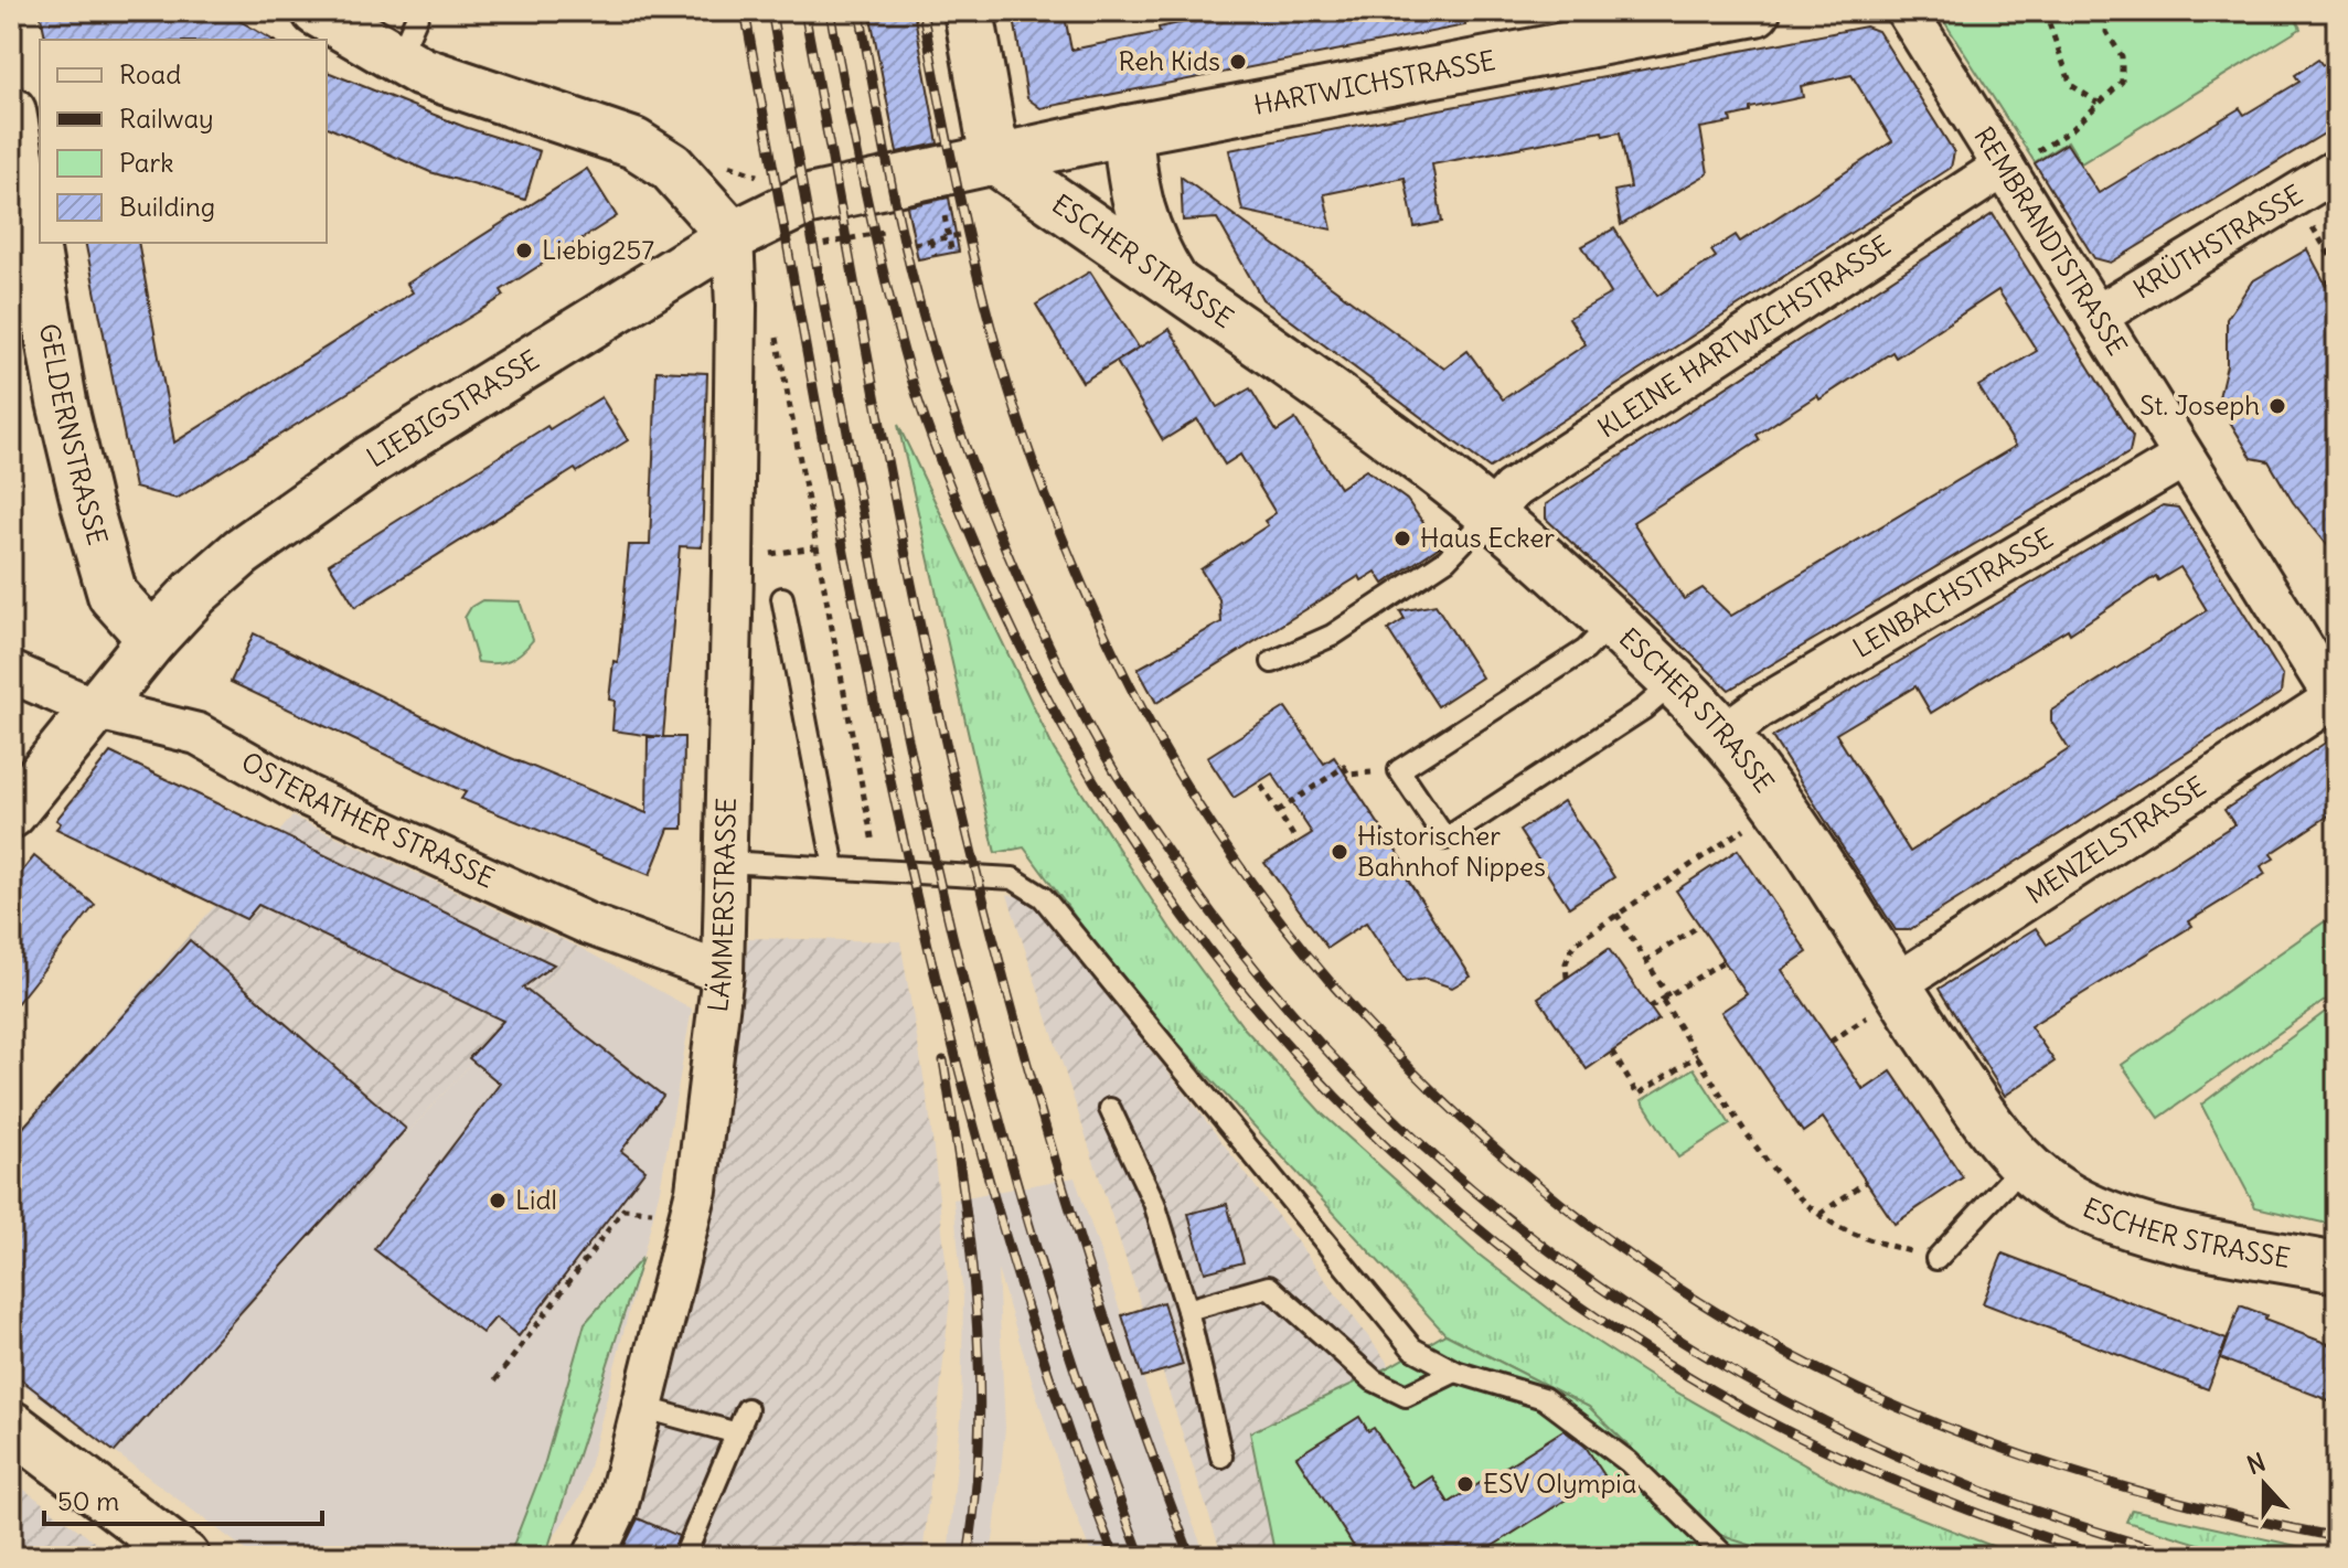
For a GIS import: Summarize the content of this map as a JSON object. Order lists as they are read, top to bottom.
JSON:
{
  "streets": {
    "street": [
      "HARTWICHSTRASSE",
      "REMBRANDTSTRASSE",
      "KRÜTHSTRASSE",
      "ESCHER STRASSE",
      "KLEINE HARTWICHSTRASSE",
      "LIEBIGSTRASSE",
      "GELDERNSTRASSE",
      "LENBACHSTRASSE",
      "OSTERATHER STRASSE",
      "MENZELSTRASSE",
      "LÄMMERSTRASSE"
    ]
  },
  "crossings": [
    ["HARTWICHSTRASSE", "ESCHER STRASSE"],
    ["HARTWICHSTRASSE", "LIEBIGSTRASSE"],
    ["REMBRANDTSTRASSE", "KRÜTHSTRASSE"],
    ["REMBRANDTSTRASSE", "KLEINE HARTWICHSTRASSE"],
    ["REMBRANDTSTRASSE", "LENBACHSTRASSE"],
    ["REMBRANDTSTRASSE", "MENZELSTRASSE"],
    ["ESCHER STRASSE", "KLEINE HARTWICHSTRASSE"],
    ["ESCHER STRASSE", "LIEBIGSTRASSE"],
    ["ESCHER STRASSE", "LENBACHSTRASSE"],
    ["ESCHER STRASSE", "MENZELSTRASSE"],
    ["LIEBIGSTRASSE", "GELDERNSTRASSE"],
    ["LIEBIGSTRASSE", "OSTERATHER STRASSE"],
    ["LIEBIGSTRASSE", "LÄMMERSTRASSE"],
    ["OSTERATHER STRASSE", "LÄMMERSTRASSE"]
  ],
  "places": [
    "Reh Kids",
    "Liebig257",
    "St. Joseph",
    "Haus Ecker",
    "Historischer Bahnhof Nippes",
    "Lidl",
    "ESV Olympia"
  ],
  "legend": [
    "Road",
    "Railway",
    "Park",
    "Building"
  ],
  "scale_bar": "50 m",
  "north": "top"
}
